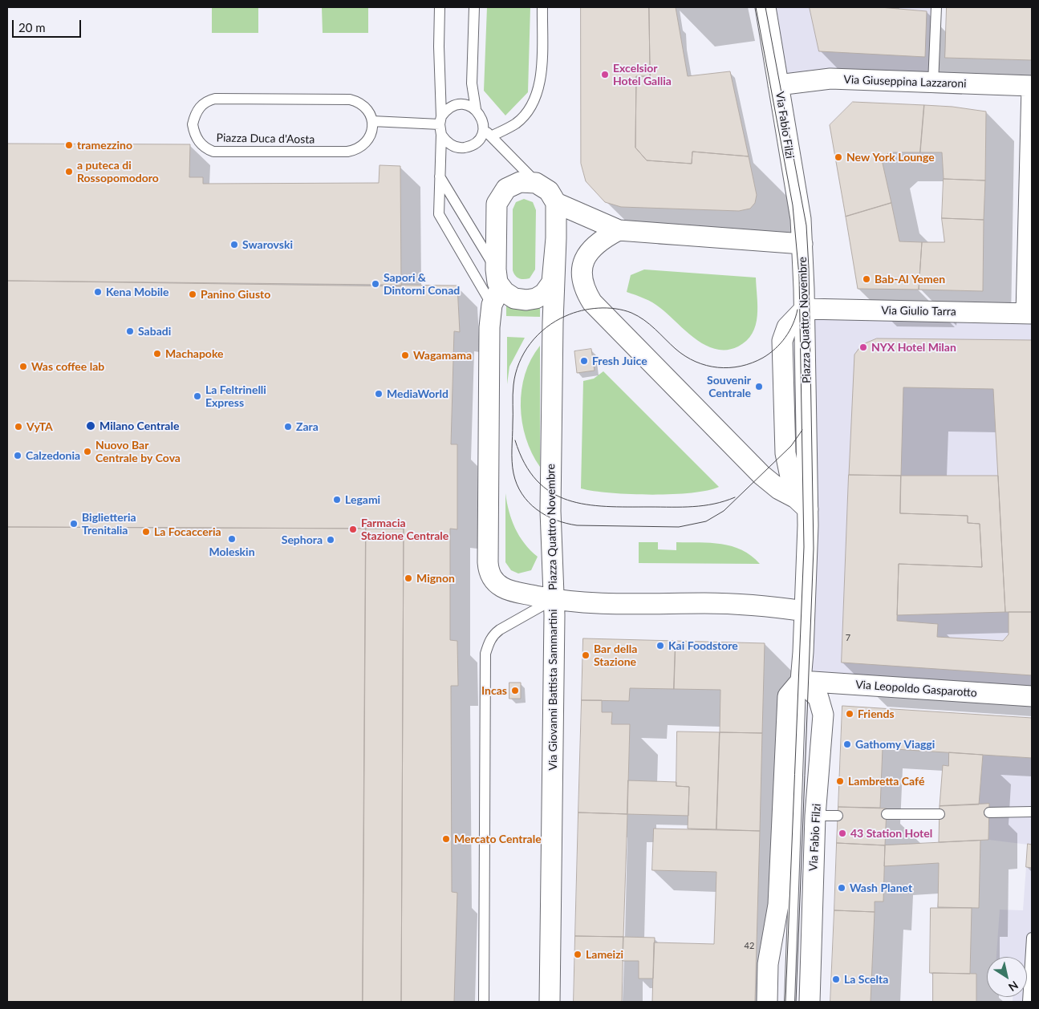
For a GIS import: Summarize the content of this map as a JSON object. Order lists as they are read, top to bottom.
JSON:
{
  "streets": {
    "street": [
      "Via Giuseppina Lazzaroni",
      "Via Fabio Filzi",
      "Via Giulio Tarra",
      "Piazza Quattro Novembre",
      "Via Leopoldo Gasparotto",
      "Via Giovanni Battista Sammartini"
    ],
    "lane": ["Piazza Duca d'Aosta"]
  },
  "crossings": [
    ["Via Giuseppina Lazzaroni", "Via Fabio Filzi"],
    ["Via Fabio Filzi", "Piazza Quattro Novembre"],
    ["Via Fabio Filzi", "Via Leopoldo Gasparotto"],
    ["Via Giulio Tarra", "Piazza Quattro Novembre"],
    ["Piazza Quattro Novembre", "Via Giovanni Battista Sammartini"]
  ],
  "places": [
    "Excelsior Hotel Gallia",
    "tramezzino",
    "New York Lounge",
    "a puteca di Rossopomodoro",
    "Swarovski",
    "Bab-Al Yemen",
    "Sapori & Dintorni Conad",
    "Kena Mobile",
    "Panino Giusto",
    "Sabadi",
    "NYX Hotel Milan",
    "Machapoke",
    "Wagamama",
    "Fresh Juice",
    "Was coffee lab",
    "Souvenir Centrale",
    "MediaWorld",
    "La Feltrinelli Express",
    "Milano Centrale",
    "VyTA",
    "Zara",
    "Nuovo Bar Centrale by Cova",
    "Calzedonia",
    "Legami",
    "Biglietteria Trenitalia",
    "Farmacia Stazione Centrale",
    "La Focacceria",
    "Moleskin",
    "Sephora",
    "Mignon",
    "Kai Foodstore",
    "Bar della Stazione",
    "Incas",
    "Friends",
    "Gathomy Viaggi",
    "Lambretta Café",
    "43 Station Hotel",
    "Mercato Centrale",
    "Wash Planet",
    "Lameizi",
    "La Scelta"
  ],
  "house_numbers": ["7", "42"],
  "scale_bar": "20 m",
  "north": "bottom right"
}
